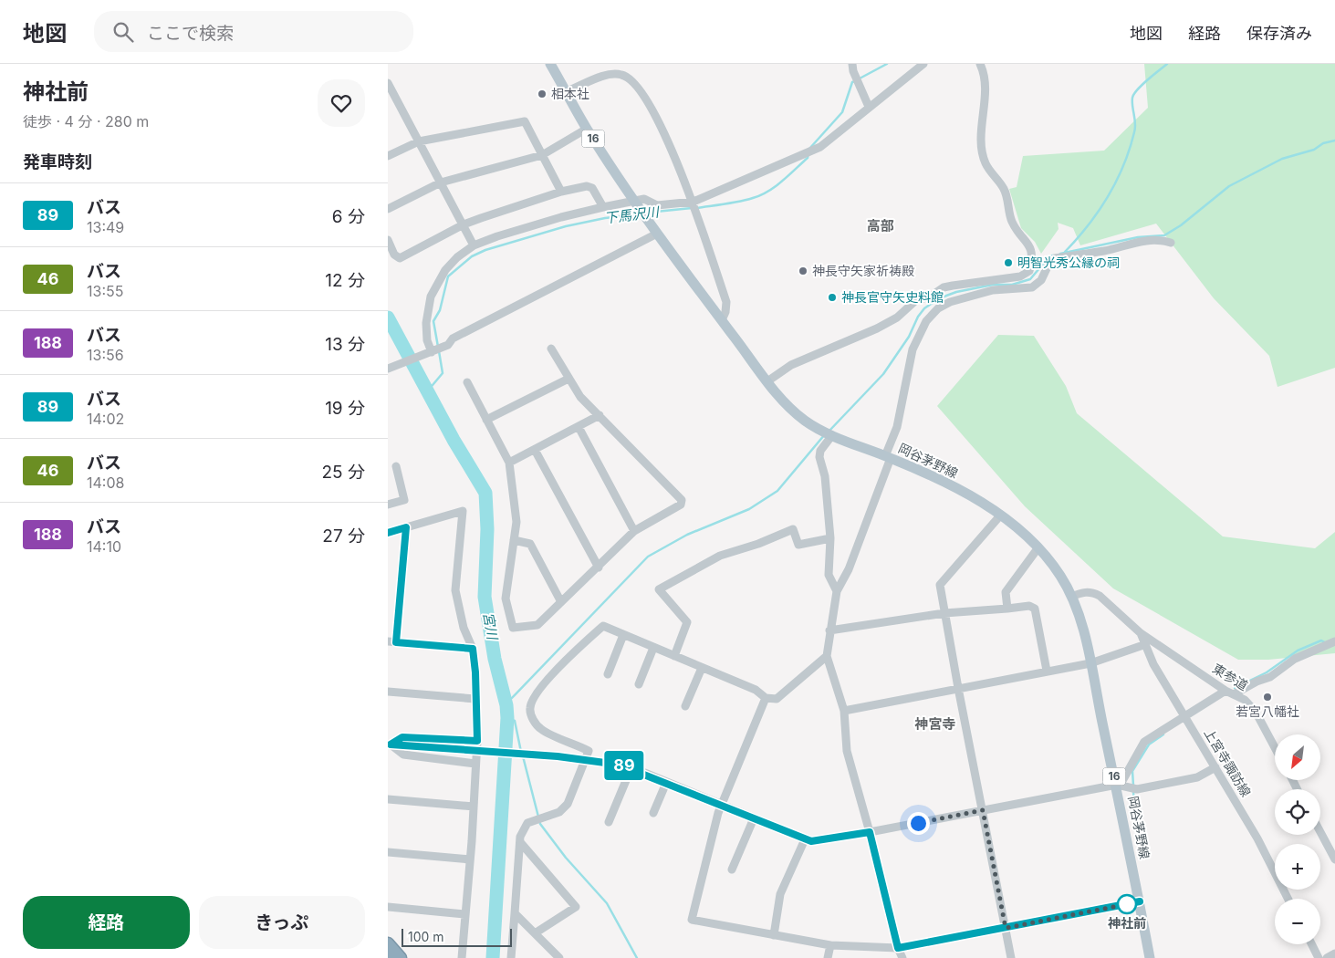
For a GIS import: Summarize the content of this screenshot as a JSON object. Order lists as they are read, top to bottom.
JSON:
{
  "streets": {
    "main road": ["16", "岡谷茅野線"],
    "street": ["東参道", "上宮寺諏訪線"]
  },
  "crossings": [
    ["岡谷茅野線", "東参道"],
    ["東参道", "上宮寺諏訪線"]
  ],
  "districts": ["高部", "神宮寺"],
  "water": ["下馬沢川", "宮川"],
  "places": [
    "相本社",
    "明智光秀公縁の祠",
    "神長守矢家祈祷殿",
    "神長官守矢史料館",
    "若宮八幡社",
    "神社前"
  ],
  "lines": ["bus line 89"],
  "scale_bar": "100 m",
  "north": "bottom left",
  "page": {
    "header": "地図",
    "search": "ここで検索",
    "nav": ["地図", "経路", "保存済み"],
    "heading": [
      ["神社前", "徒歩 · 4 分 · 280 m"],
      "発車時刻"
    ],
    "on_map": "89",
    "list": [
      {
        "mark": "89",
        "name": "バス",
        "note": "13:49",
        "value": "6 分"
      },
      {
        "mark": "46",
        "name": "バス",
        "note": "13:55",
        "value": "12 分"
      },
      {
        "mark": "188",
        "name": "バス",
        "note": "13:56",
        "value": "13 分"
      },
      {
        "mark": "89",
        "name": "バス",
        "note": "14:02",
        "value": "19 分"
      },
      {
        "mark": "46",
        "name": "バス",
        "note": "14:08",
        "value": "25 分"
      },
      {
        "mark": "188",
        "name": "バス",
        "note": "14:10",
        "value": "27 分"
      }
    ],
    "map_buttons": ["+", "−"],
    "buttons": ["経路", "きっぷ"],
    "scale": "100 m"
  }
}
